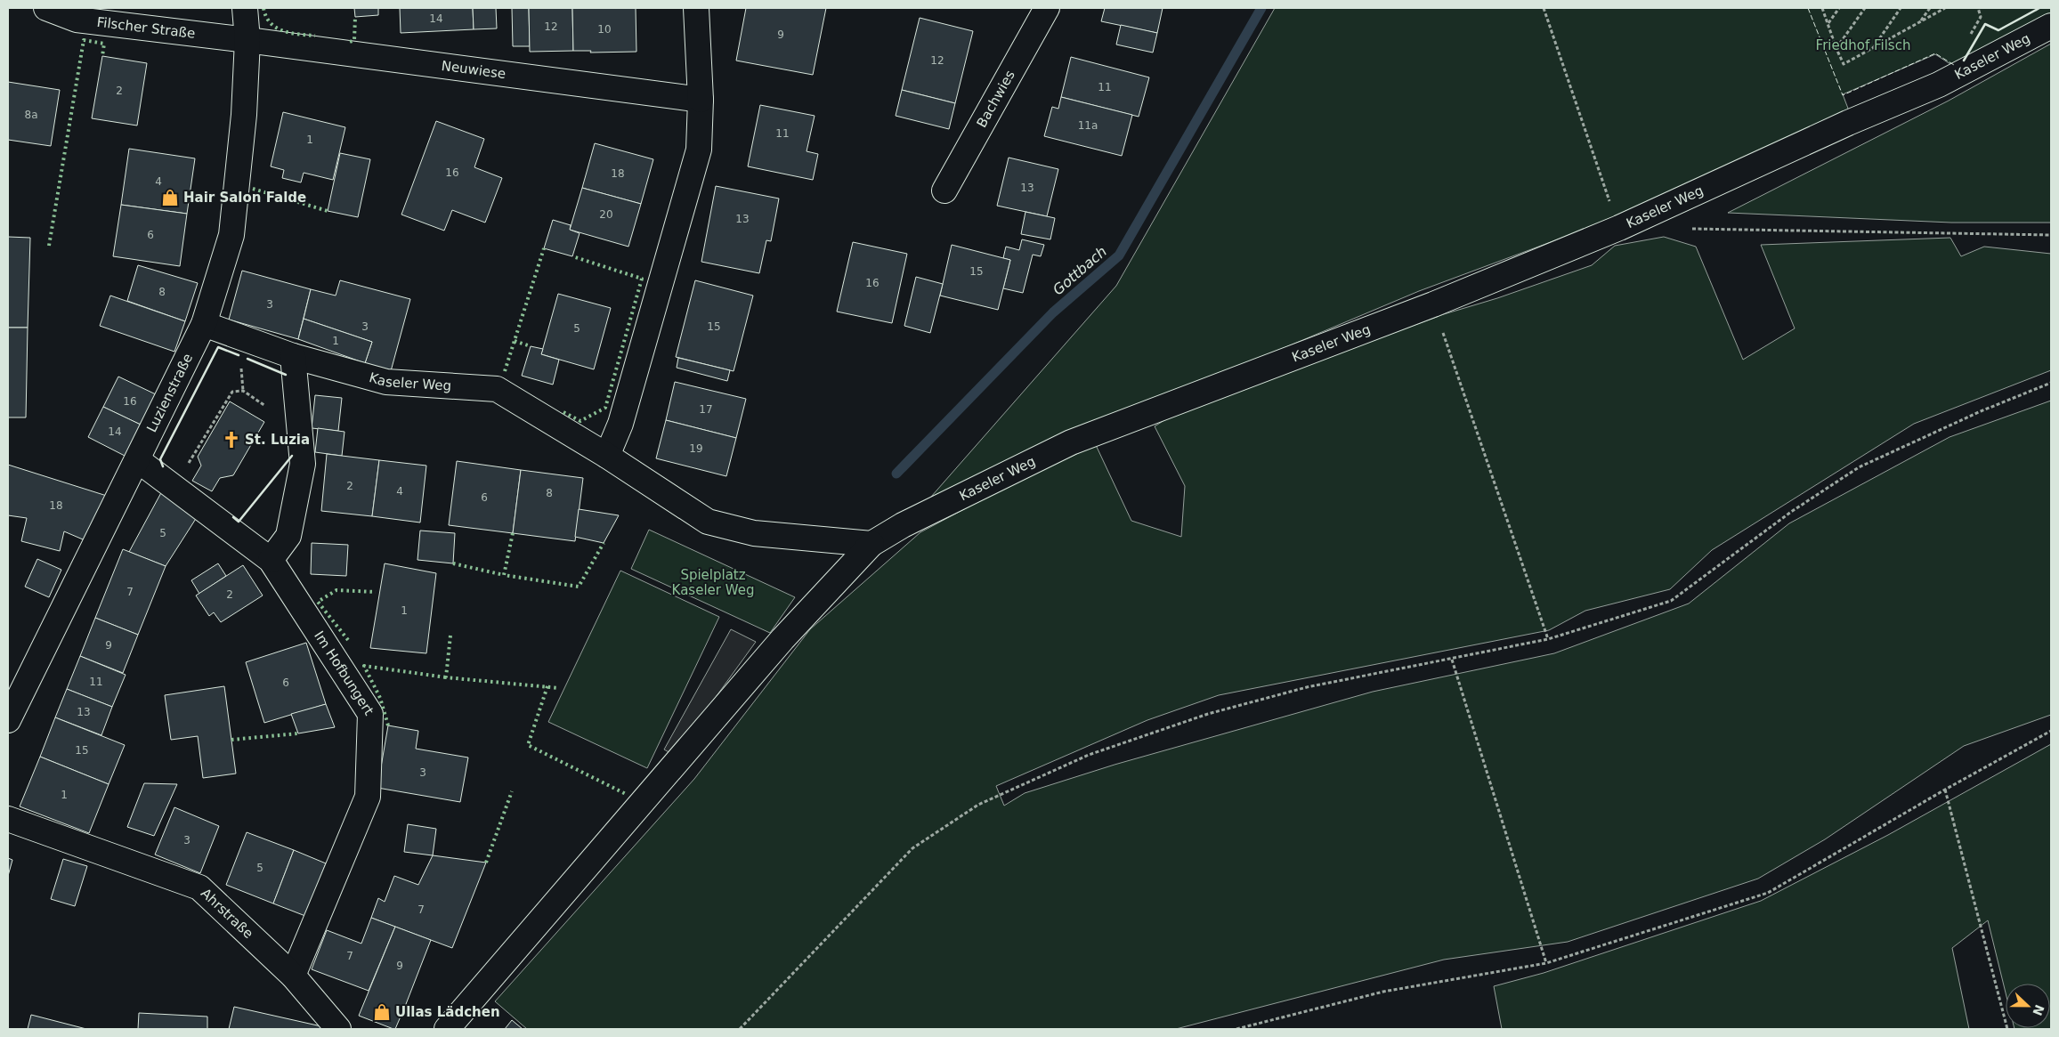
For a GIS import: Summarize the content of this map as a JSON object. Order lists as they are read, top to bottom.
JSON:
{
  "streets": {
    "street": [
      "Filscher Straße",
      "Kaseler Weg",
      "Neuwiese",
      "Bachwies",
      "Luzienstraße",
      "Im Hofbungert",
      "Ahrstraße"
    ]
  },
  "crossings": [
    ["Filscher Straße", "Neuwiese"],
    ["Filscher Straße", "Luzienstraße"],
    ["Kaseler Weg", "Luzienstraße"],
    ["Neuwiese", "Luzienstraße"],
    ["Luzienstraße", "Im Hofbungert"],
    ["Im Hofbungert", "Ahrstraße"]
  ],
  "water": ["Gottbach"],
  "parks": ["Friedhof Filsch", "Spielplatz Kaseler Weg"],
  "places": {
    "shop": ["Hair Salon Falde", "Ullas Lädchen"],
    "church": ["St. Luzia"]
  },
  "house_numbers": [
    "14",
    "12",
    "10",
    "9",
    "12",
    "11",
    "2",
    "8a",
    "11a",
    "11",
    "1",
    "16",
    "18",
    "4",
    "13",
    "20",
    "13",
    "6",
    "15",
    "16",
    "8",
    "3",
    "3",
    "15",
    "5",
    "1",
    "16",
    "17",
    "14",
    "19",
    "2",
    "4",
    "8",
    "6",
    "18",
    "5",
    "7",
    "2",
    "1",
    "9",
    "11",
    "6",
    "13",
    "15",
    "3",
    "1",
    "3",
    "5",
    "7",
    "7",
    "9"
  ],
  "north": "right"
}
